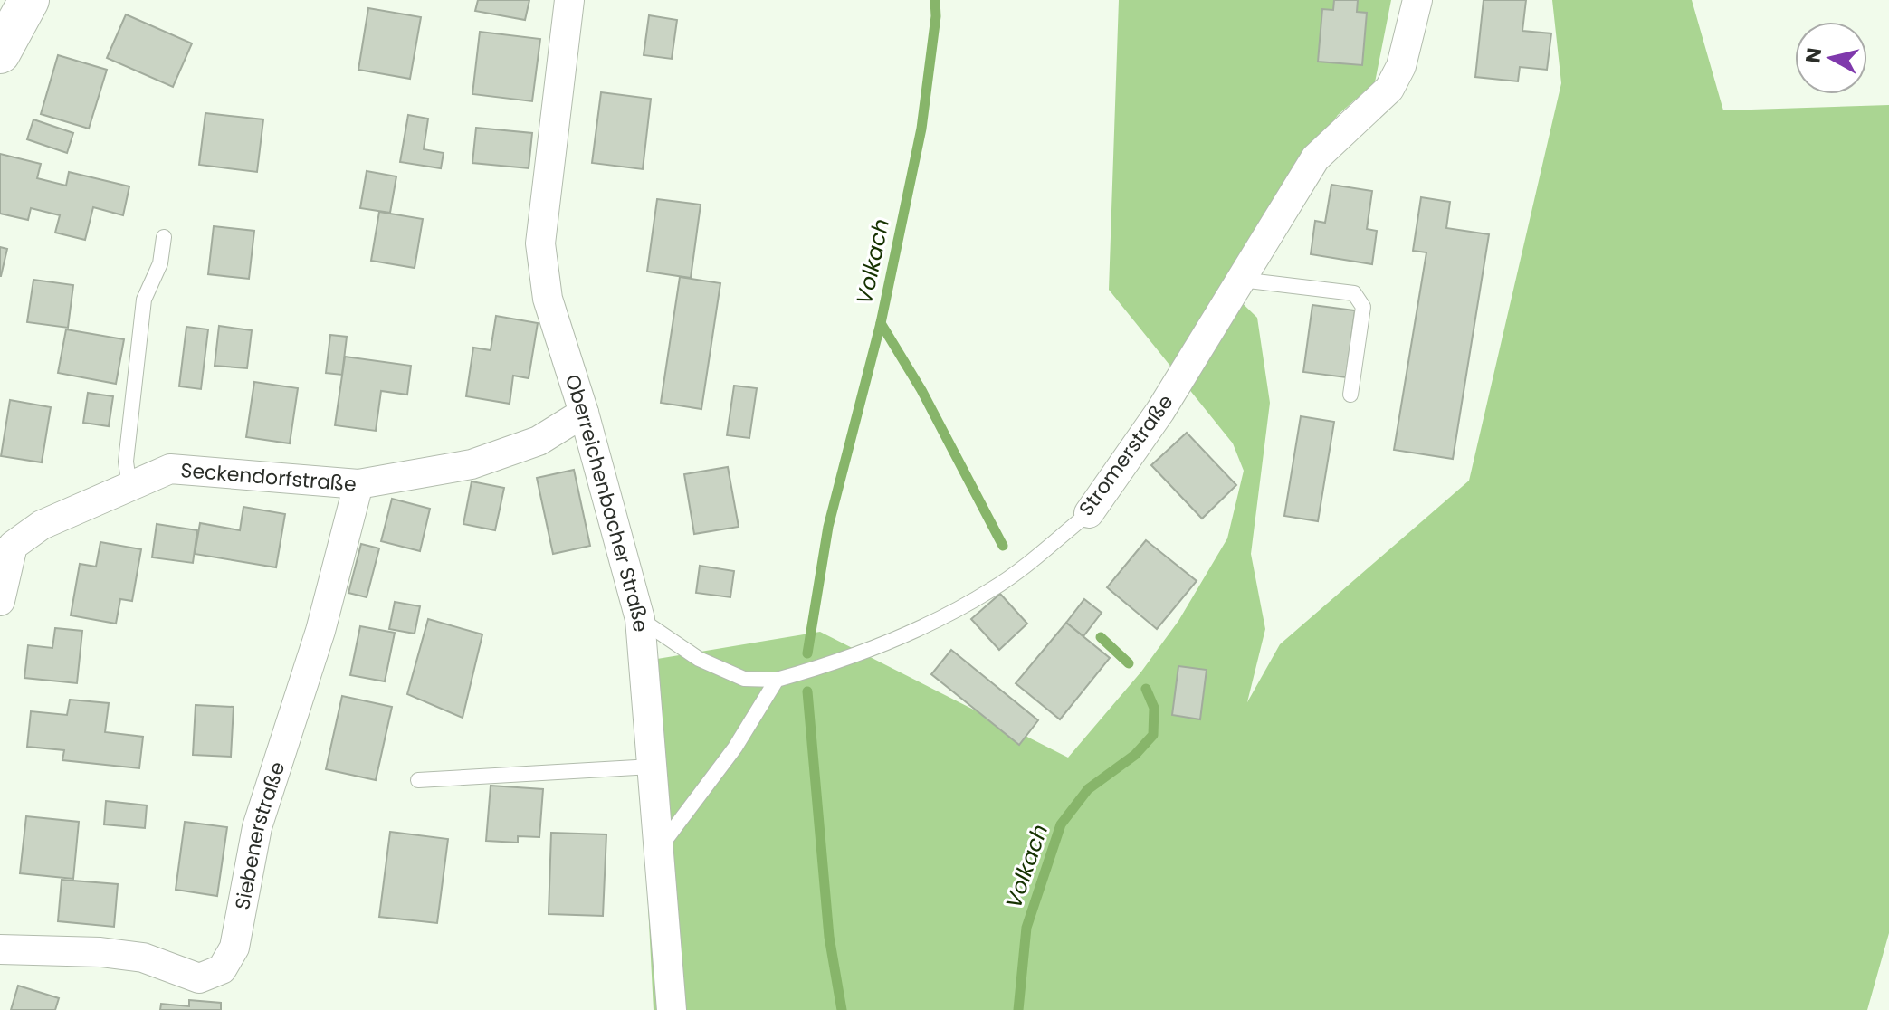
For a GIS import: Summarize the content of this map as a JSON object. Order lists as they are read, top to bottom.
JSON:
{
  "streets": {
    "street": [
      "Stromerstraße",
      "Seckendorfstraße",
      "Oberreichenbacher Straße",
      "Siebenerstraße"
    ]
  },
  "crossings": [
    ["Stromerstraße", "Oberreichenbacher Straße"],
    ["Seckendorfstraße", "Oberreichenbacher Straße"],
    ["Seckendorfstraße", "Siebenerstraße"]
  ],
  "water": ["Volkach"],
  "north": "left"
}
